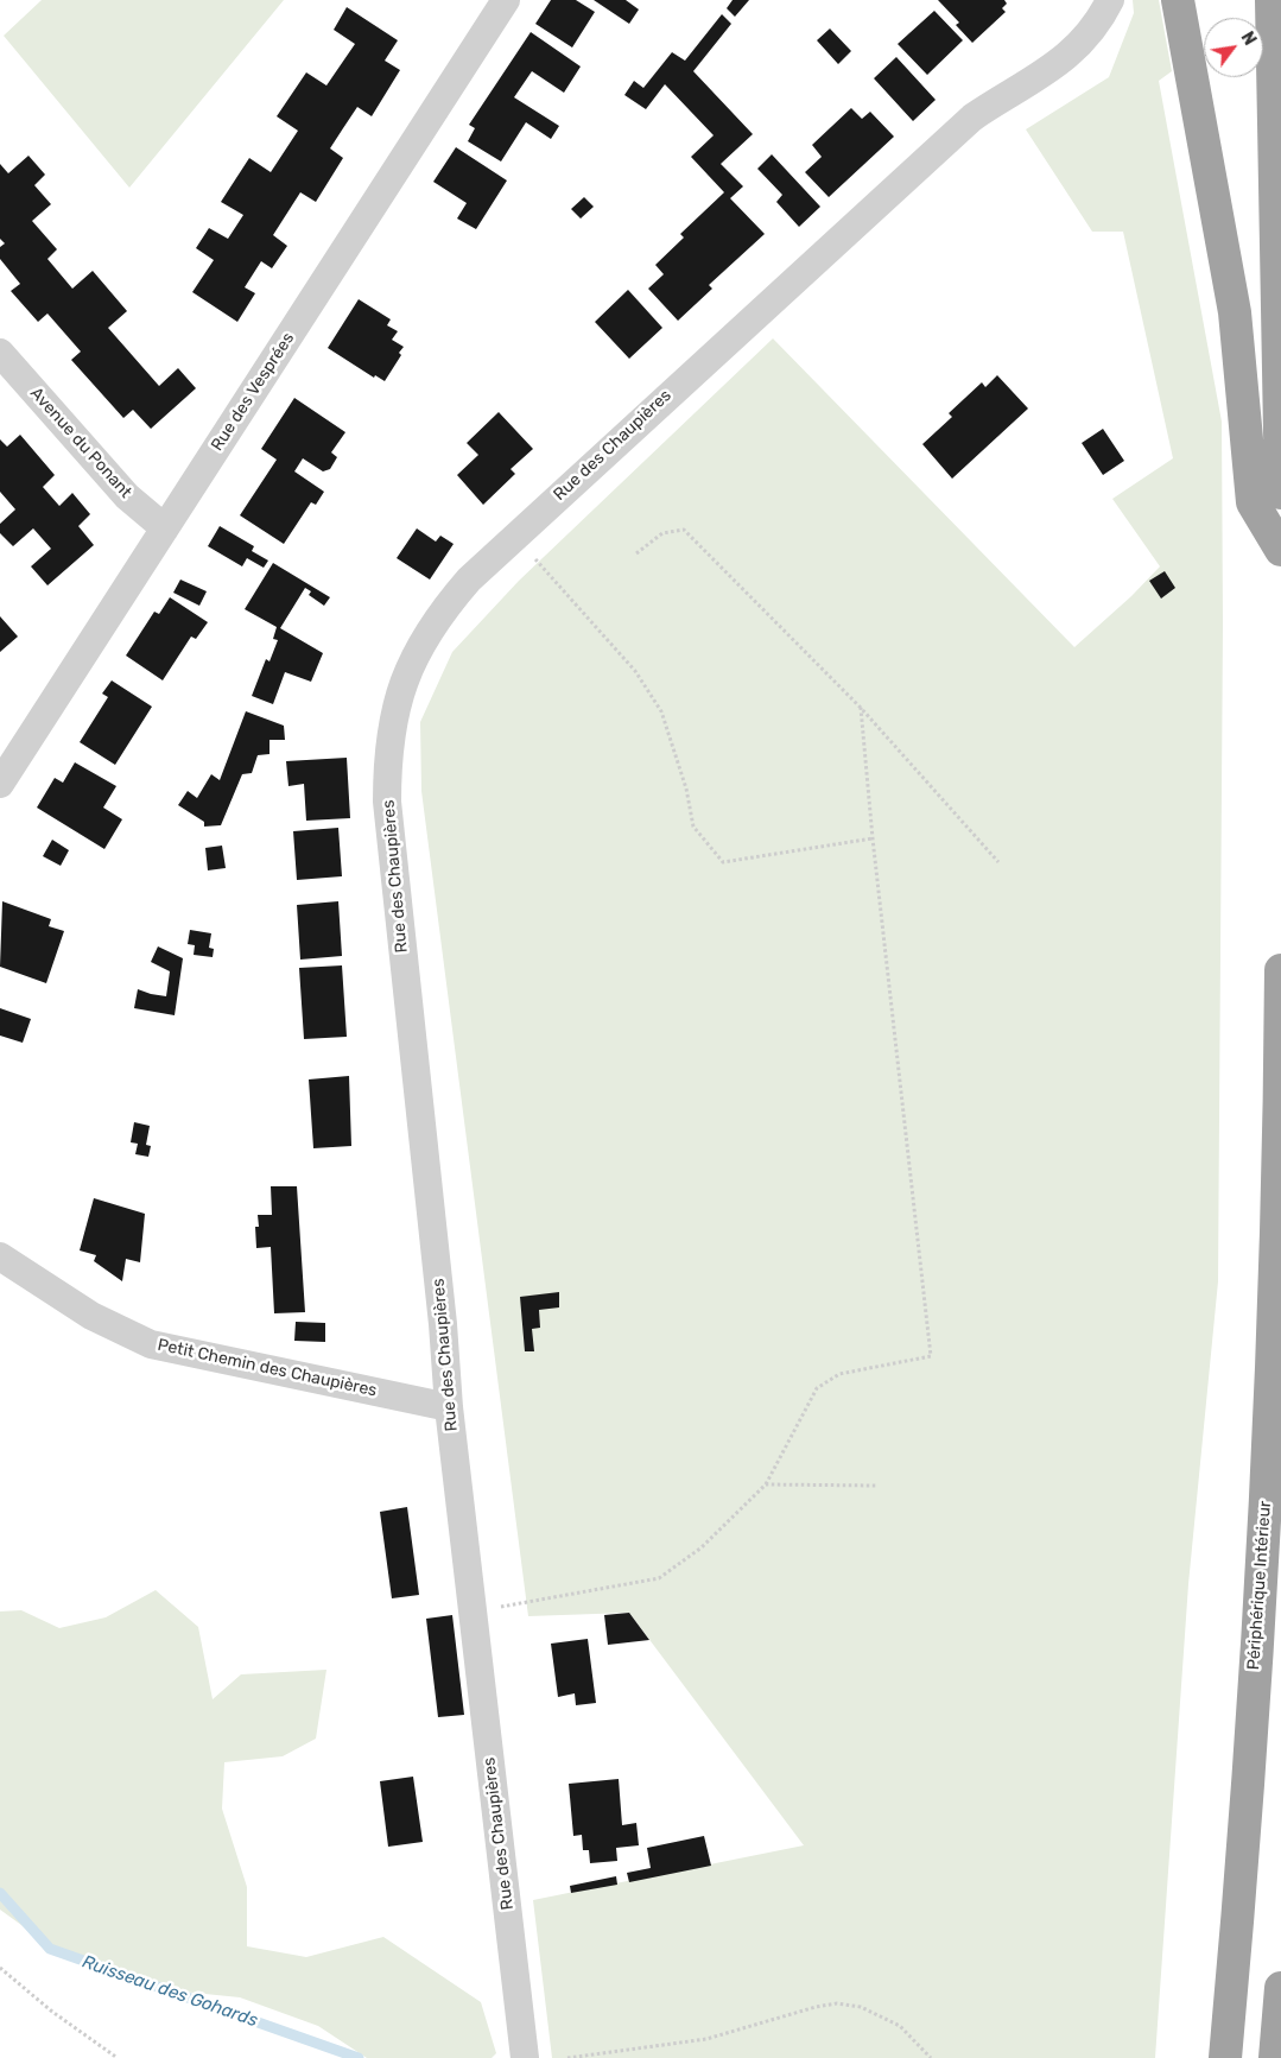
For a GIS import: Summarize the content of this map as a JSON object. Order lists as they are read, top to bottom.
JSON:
{
  "streets": {
    "highway": ["Périphérique Intérieur"],
    "street": [
      "Rue des Vesprées",
      "Avenue du Ponant",
      "Rue des Chaupières",
      "Petit Chemin des Chaupières"
    ]
  },
  "crossings": [
    ["Rue des Vesprées", "Avenue du Ponant"],
    ["Rue des Chaupières", "Petit Chemin des Chaupières"]
  ],
  "water": ["Ruisseau des Gohards"],
  "north": "top right"
}
